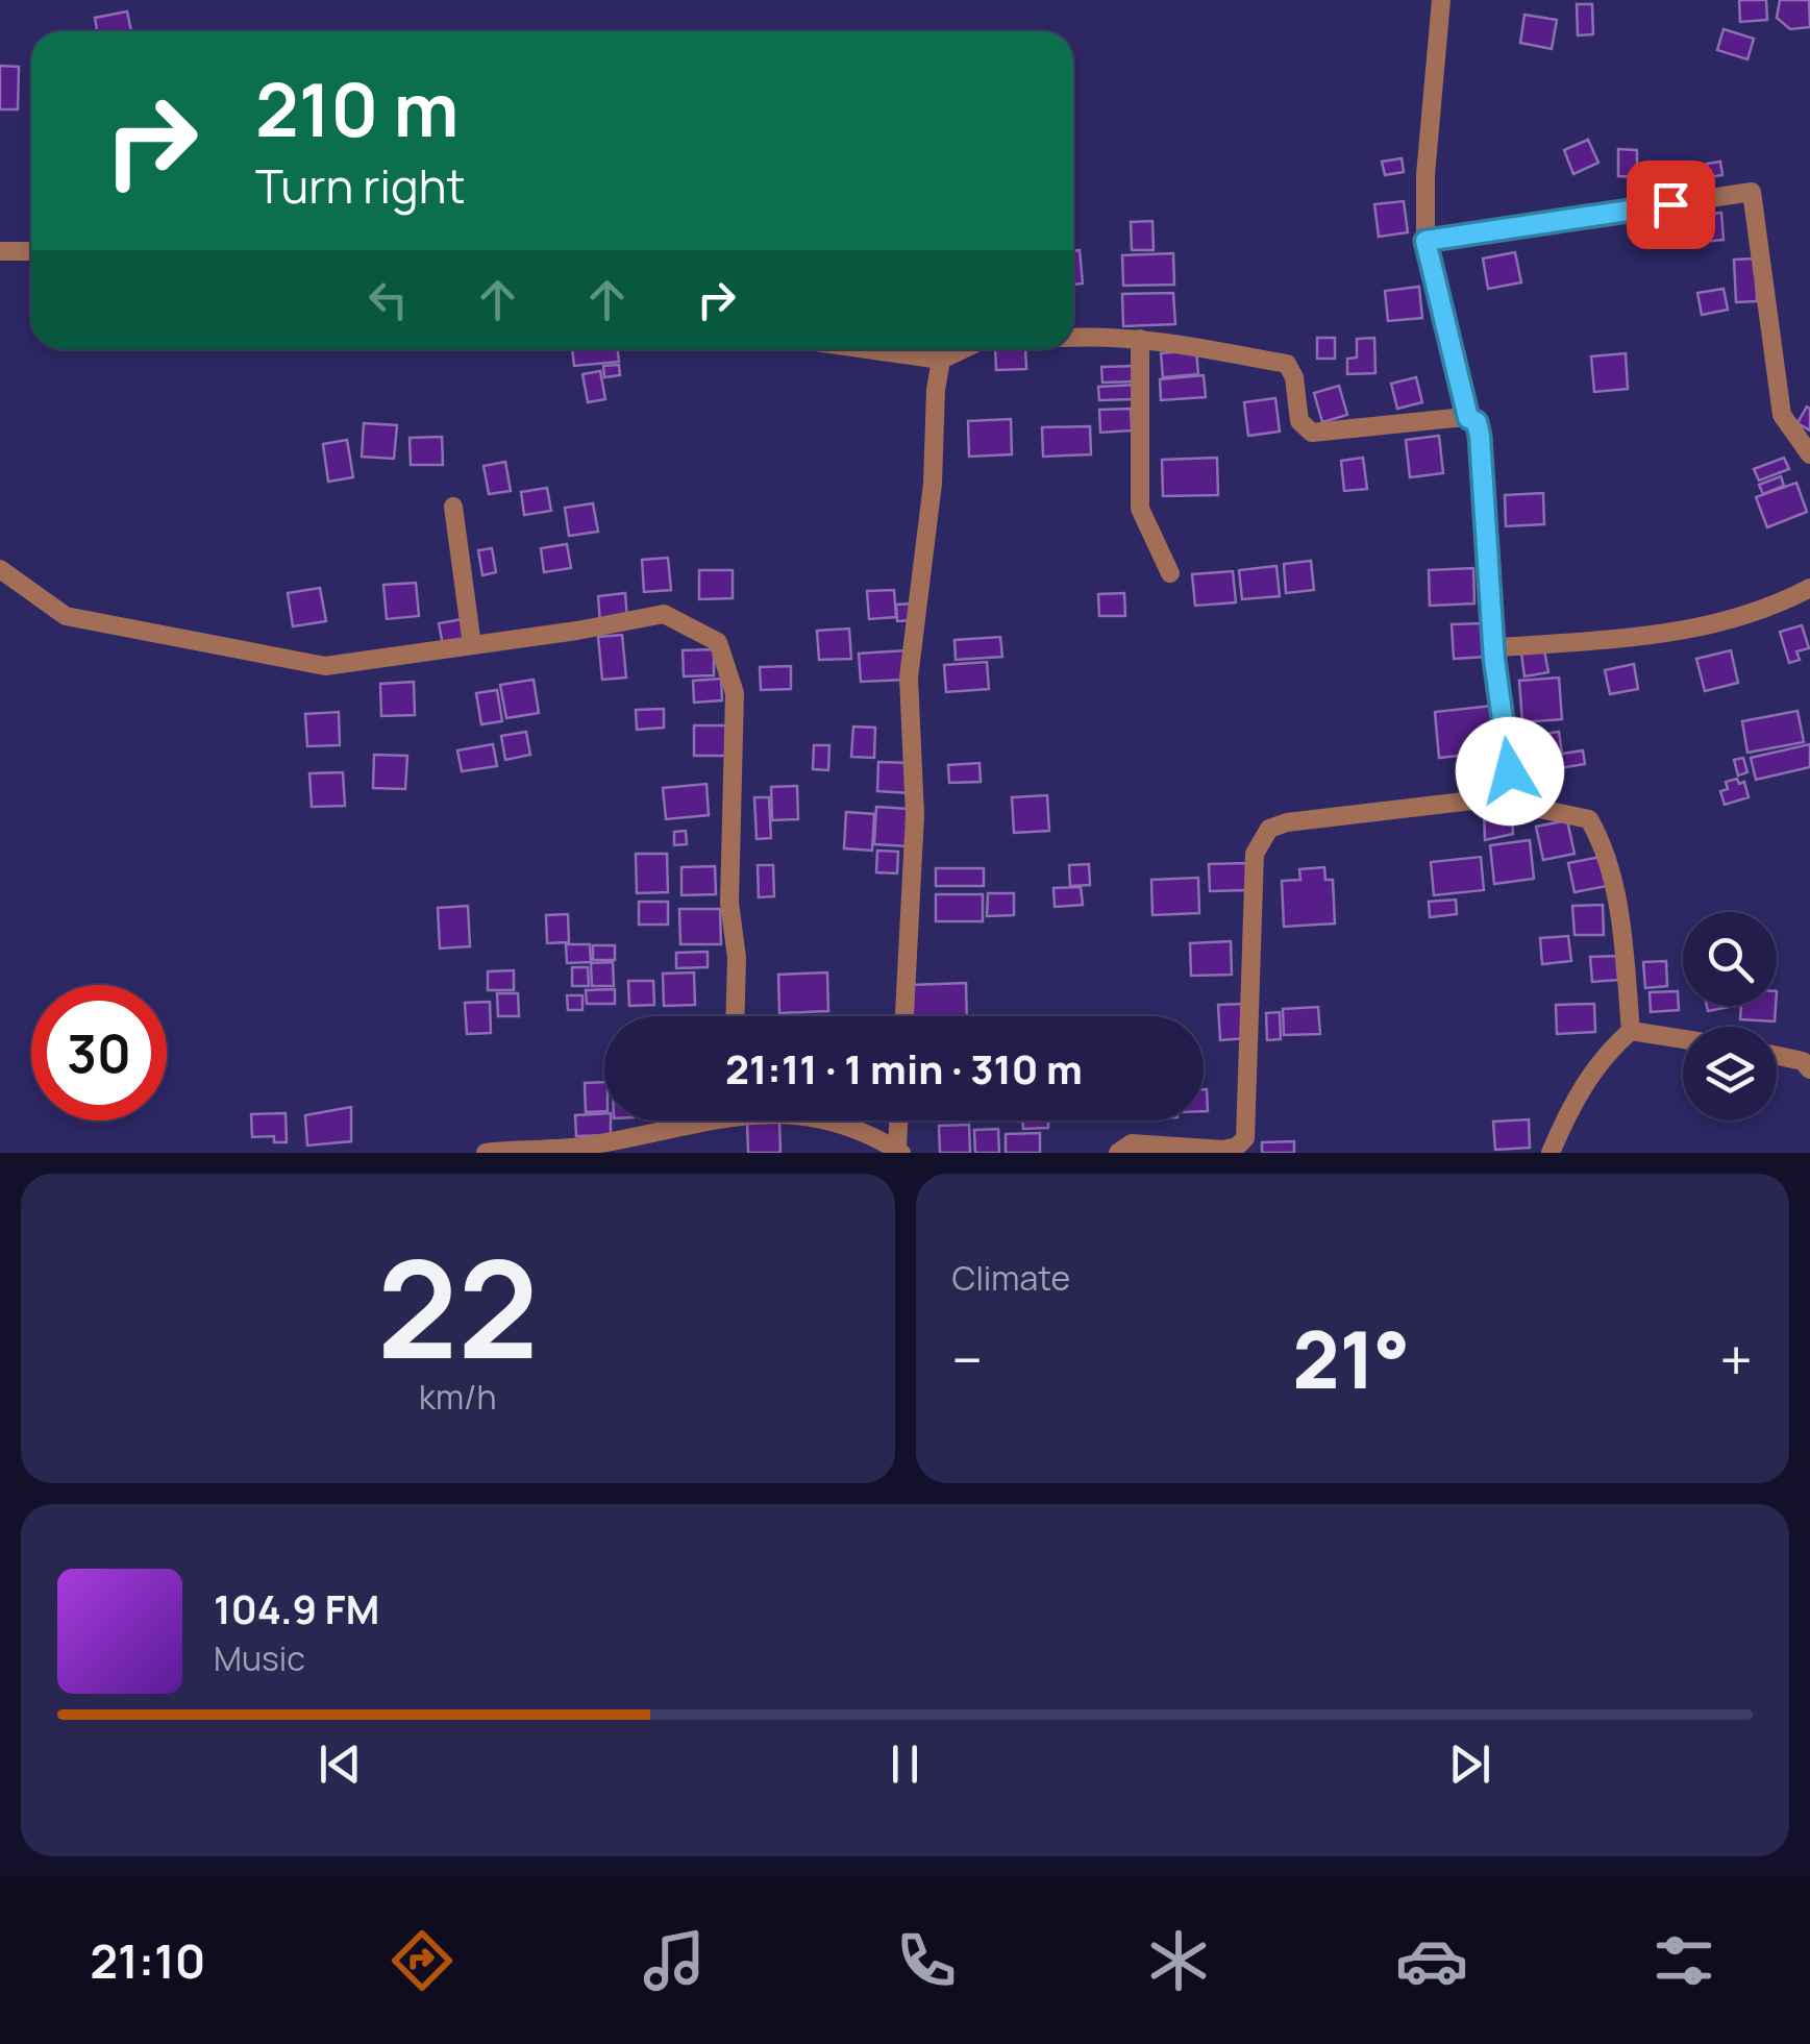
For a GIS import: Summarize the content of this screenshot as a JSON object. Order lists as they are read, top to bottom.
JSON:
{
  "page": {
    "turn": ["210 m", "Turn right"],
    "limit": "30",
    "trip": "21:11 · 1 min · 310 m",
    "tile": [
      ["22", "km/h"],
      "Climate"
    ],
    "heat": ["−", "21°", "+"],
    "song": ["104.9 FM", "Music"],
    "tabs": "21:10"
  }
}
